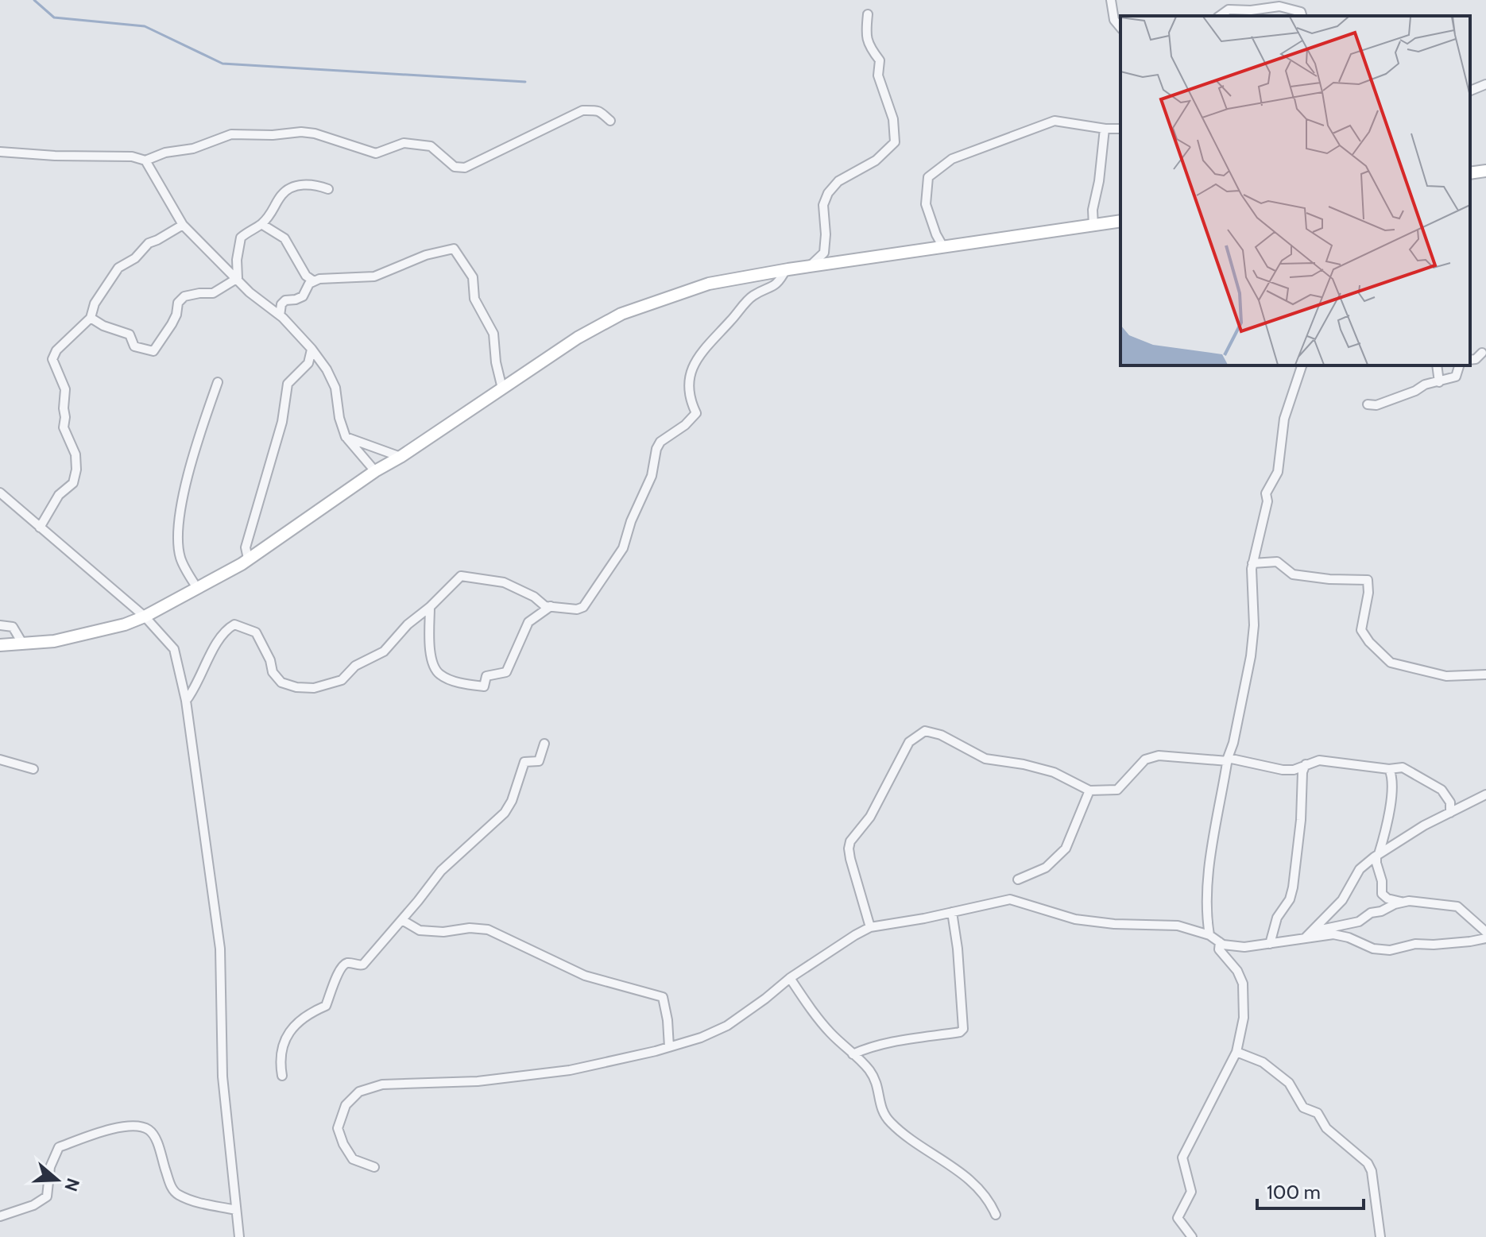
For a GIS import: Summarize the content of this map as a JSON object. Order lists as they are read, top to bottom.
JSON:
{
  "scale_bar": "100 m",
  "north": "right"
}
